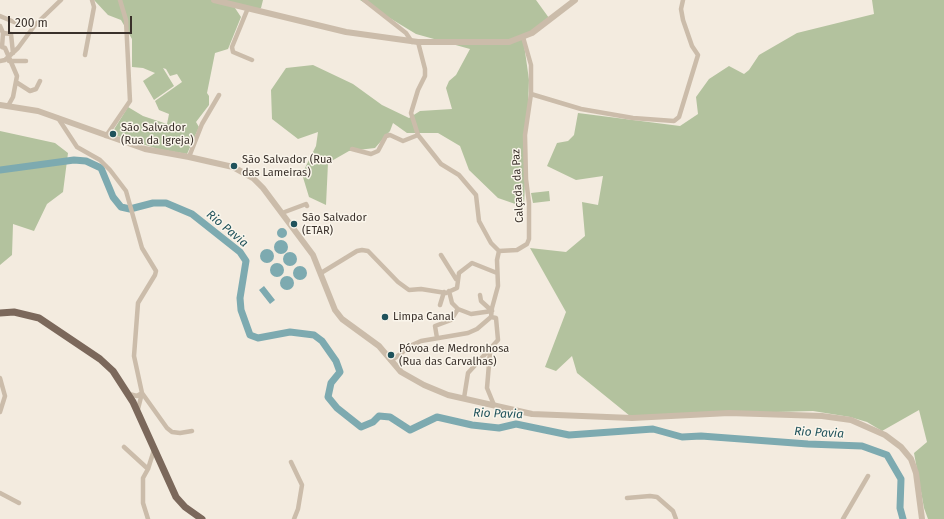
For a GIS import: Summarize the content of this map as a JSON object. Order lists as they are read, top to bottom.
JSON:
{
  "streets": {
    "street": ["Calçada da Paz"]
  },
  "water": ["Rio Pavia"],
  "places": [
    "São Salvador (Rua da Igreja)",
    "São Salvador (Rua das Lameiras)",
    "São Salvador (ETAR)",
    "Limpa Canal",
    "Póvoa de Medronhosa (Rua das Carvalhas)"
  ],
  "scale_bar": "200 m"
}
